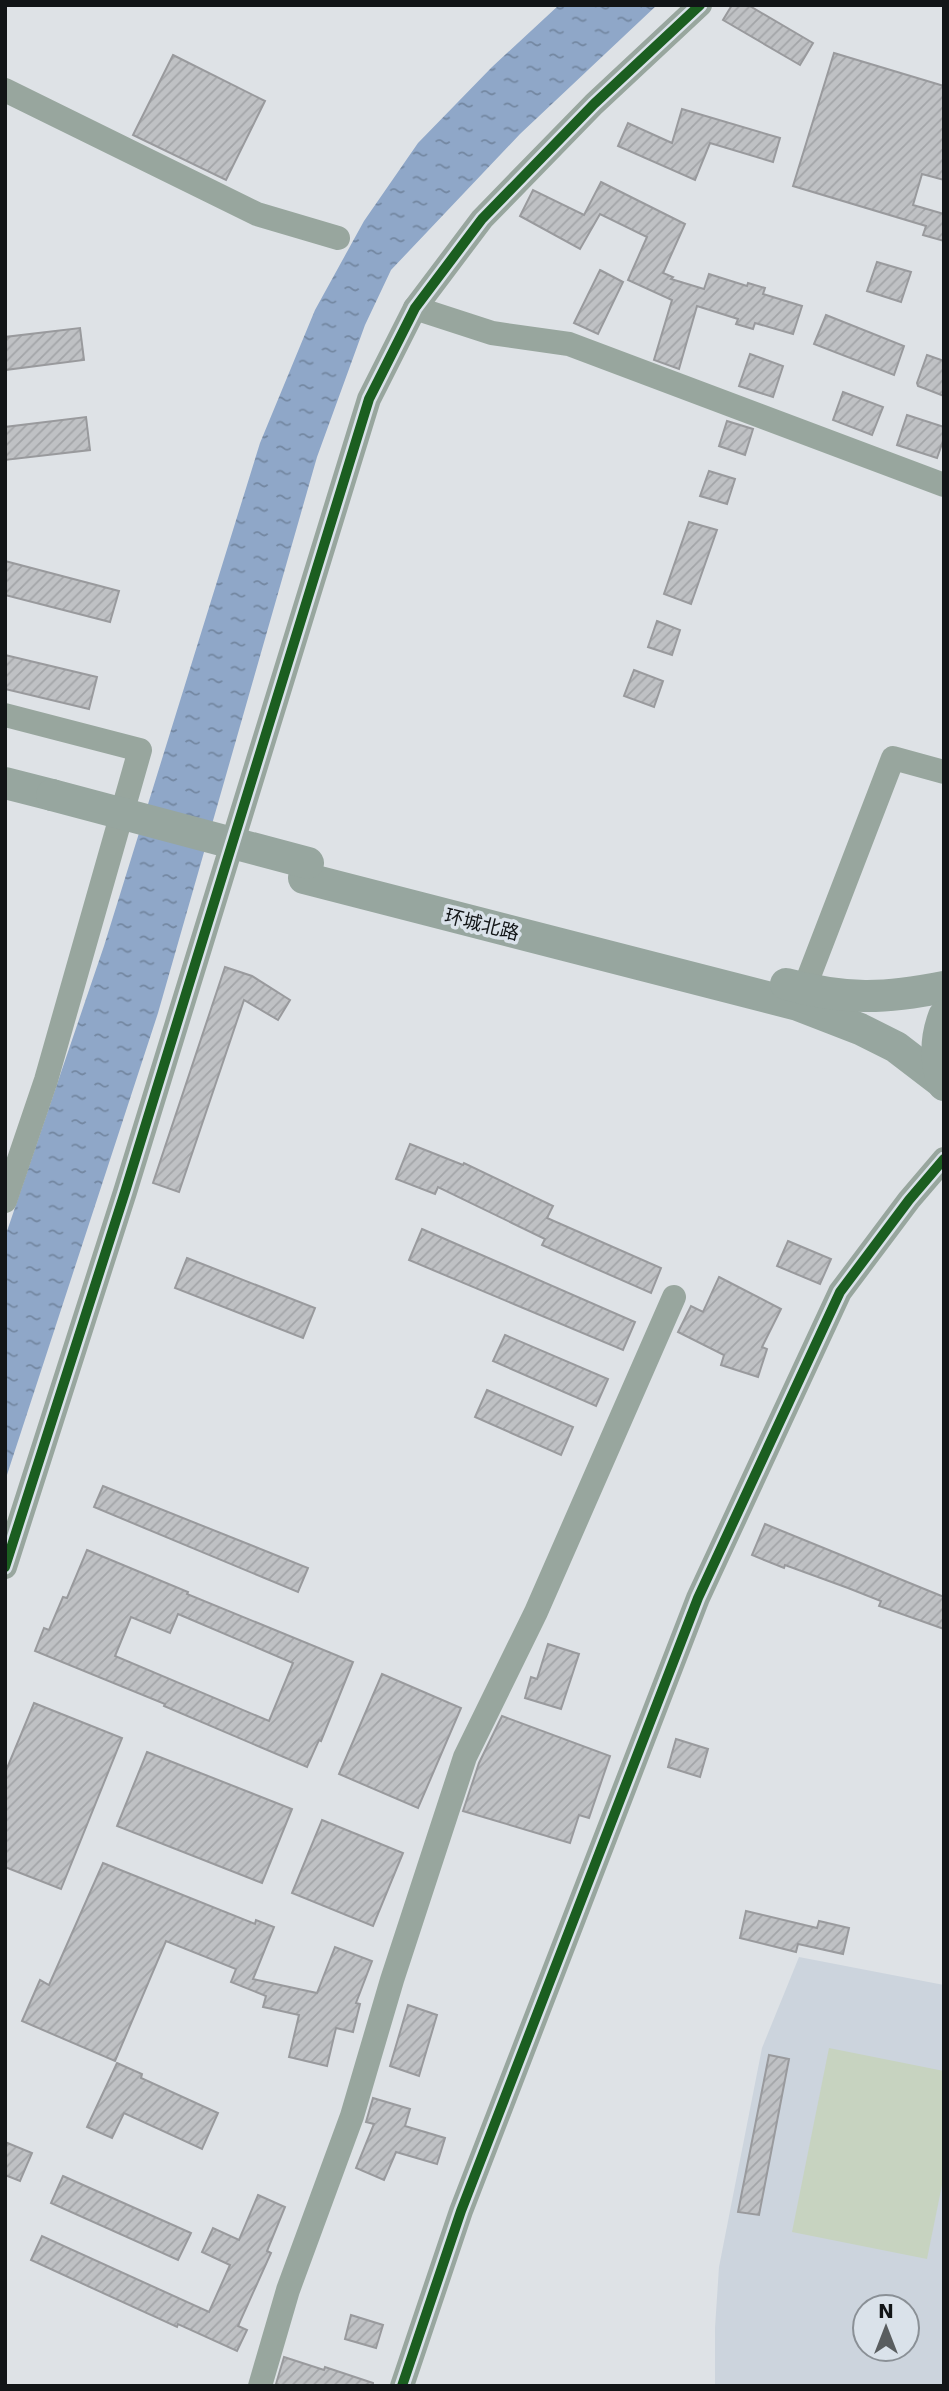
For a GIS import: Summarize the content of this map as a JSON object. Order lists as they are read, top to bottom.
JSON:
{
  "streets": {
    "main road": ["环城北路"]
  },
  "north": "top"
}
